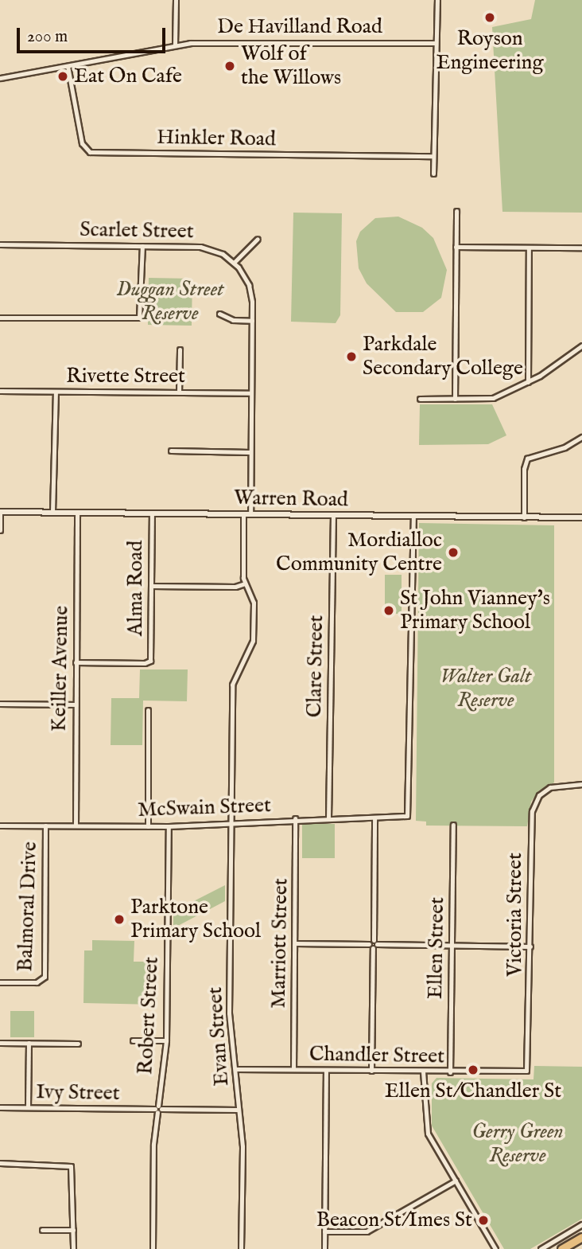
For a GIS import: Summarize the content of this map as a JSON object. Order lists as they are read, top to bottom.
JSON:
{
  "streets": {
    "street": [
      "De Havilland Road",
      "Hinkler Road",
      "Scarlet Street",
      "Rivette Street",
      "Warren Road",
      "Alma Road",
      "Clare Street",
      "Keiller Avenue",
      "McSwain Street",
      "Balmoral Drive",
      "Victoria Street",
      "Marriott Street",
      "Ellen Street",
      "Robert Street",
      "Evan Street",
      "Chandler Street",
      "Ivy Street"
    ]
  },
  "crossings": [
    ["De Havilland Road", "Hinkler Road"],
    ["Scarlet Street", "Rivette Street"],
    ["Scarlet Street", "Warren Road"],
    ["Scarlet Street", "Evan Street"],
    ["Warren Road", "Alma Road"],
    ["Warren Road", "Clare Street"],
    ["Warren Road", "Keiller Avenue"],
    ["Warren Road", "McSwain Street"],
    ["Alma Road", "Keiller Avenue"],
    ["Clare Street", "McSwain Street"],
    ["Keiller Avenue", "McSwain Street"],
    ["McSwain Street", "Balmoral Drive"],
    ["McSwain Street", "Marriott Street"],
    ["McSwain Street", "Robert Street"],
    ["McSwain Street", "Evan Street"],
    ["Victoria Street", "Chandler Street"],
    ["Marriott Street", "Chandler Street"],
    ["Ellen Street", "Chandler Street"],
    ["Robert Street", "Ivy Street"],
    ["Evan Street", "Chandler Street"],
    ["Evan Street", "Ivy Street"]
  ],
  "parks": ["Duggan Street Reserve", "Walter Galt Reserve", "Gerry Green Reserve"],
  "places": [
    "Royson Engineering",
    "Wolf of the Willows",
    "Eat On Cafe",
    "Parkdale Secondary College",
    "Mordialloc Community Centre",
    "St John Vianney's Primary School",
    "Parktone Primary School",
    "Ellen St/Chandler St",
    "Beacon St/Imes St"
  ],
  "scale_bar": "200 m"
}
